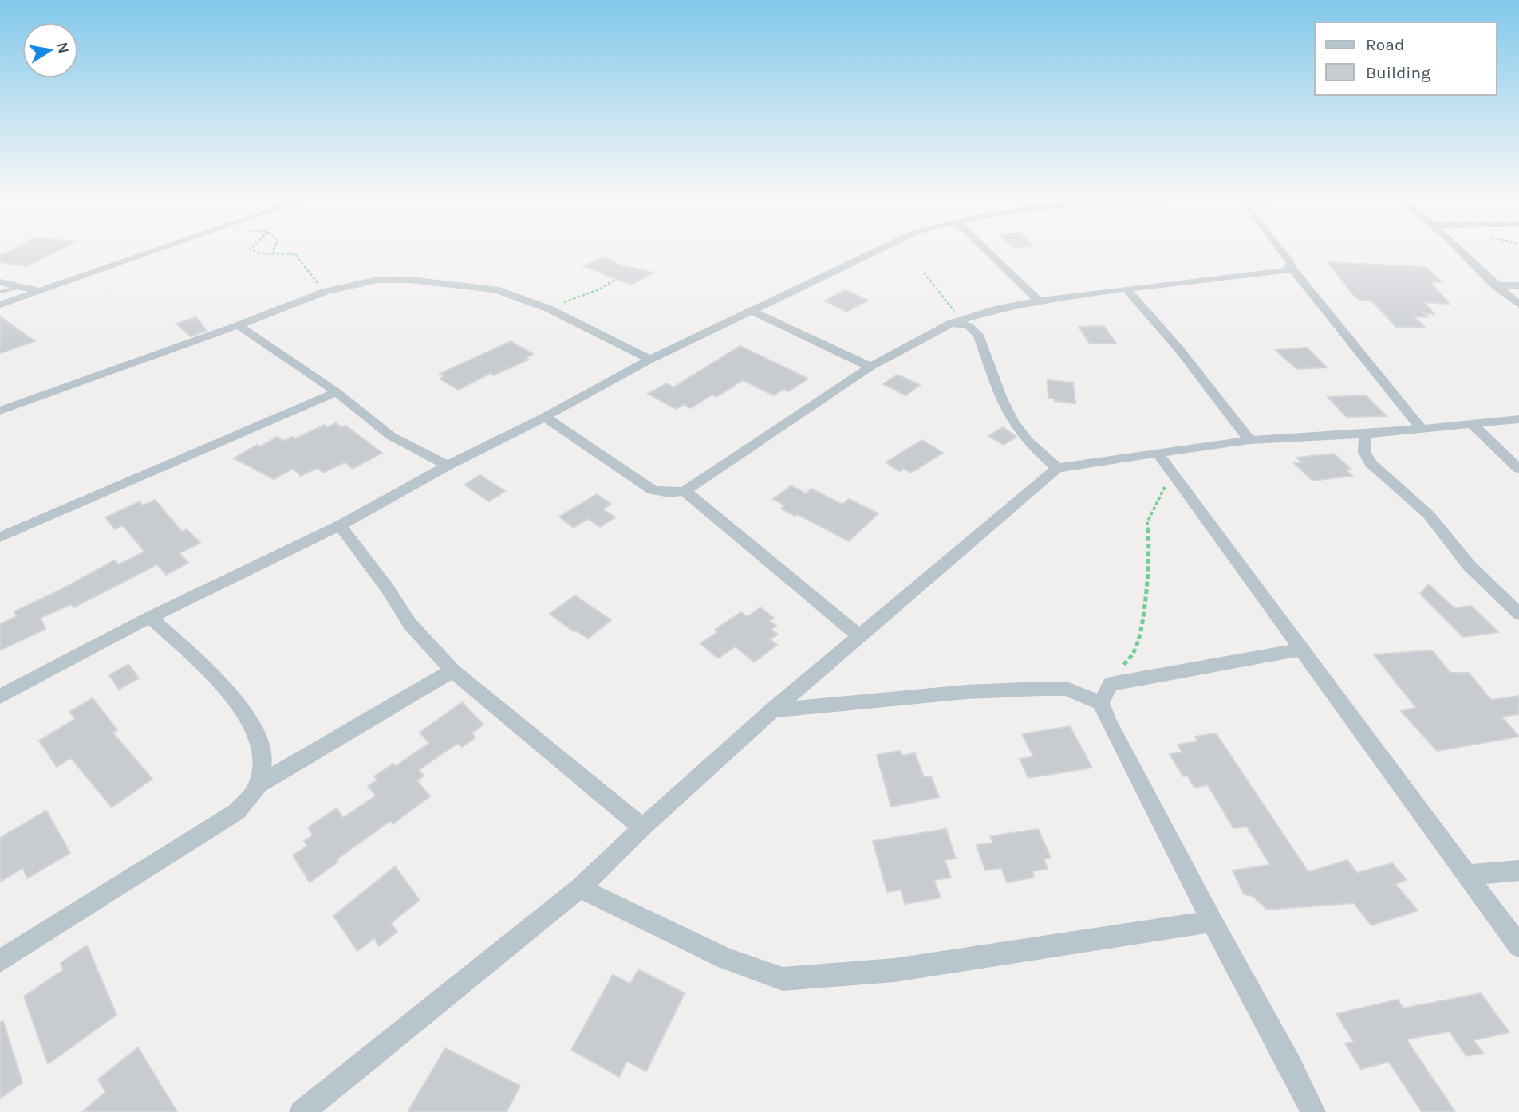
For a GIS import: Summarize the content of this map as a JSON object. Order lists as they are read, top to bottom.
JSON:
{
  "legend": ["Road", "Building"],
  "north": "right"
}
